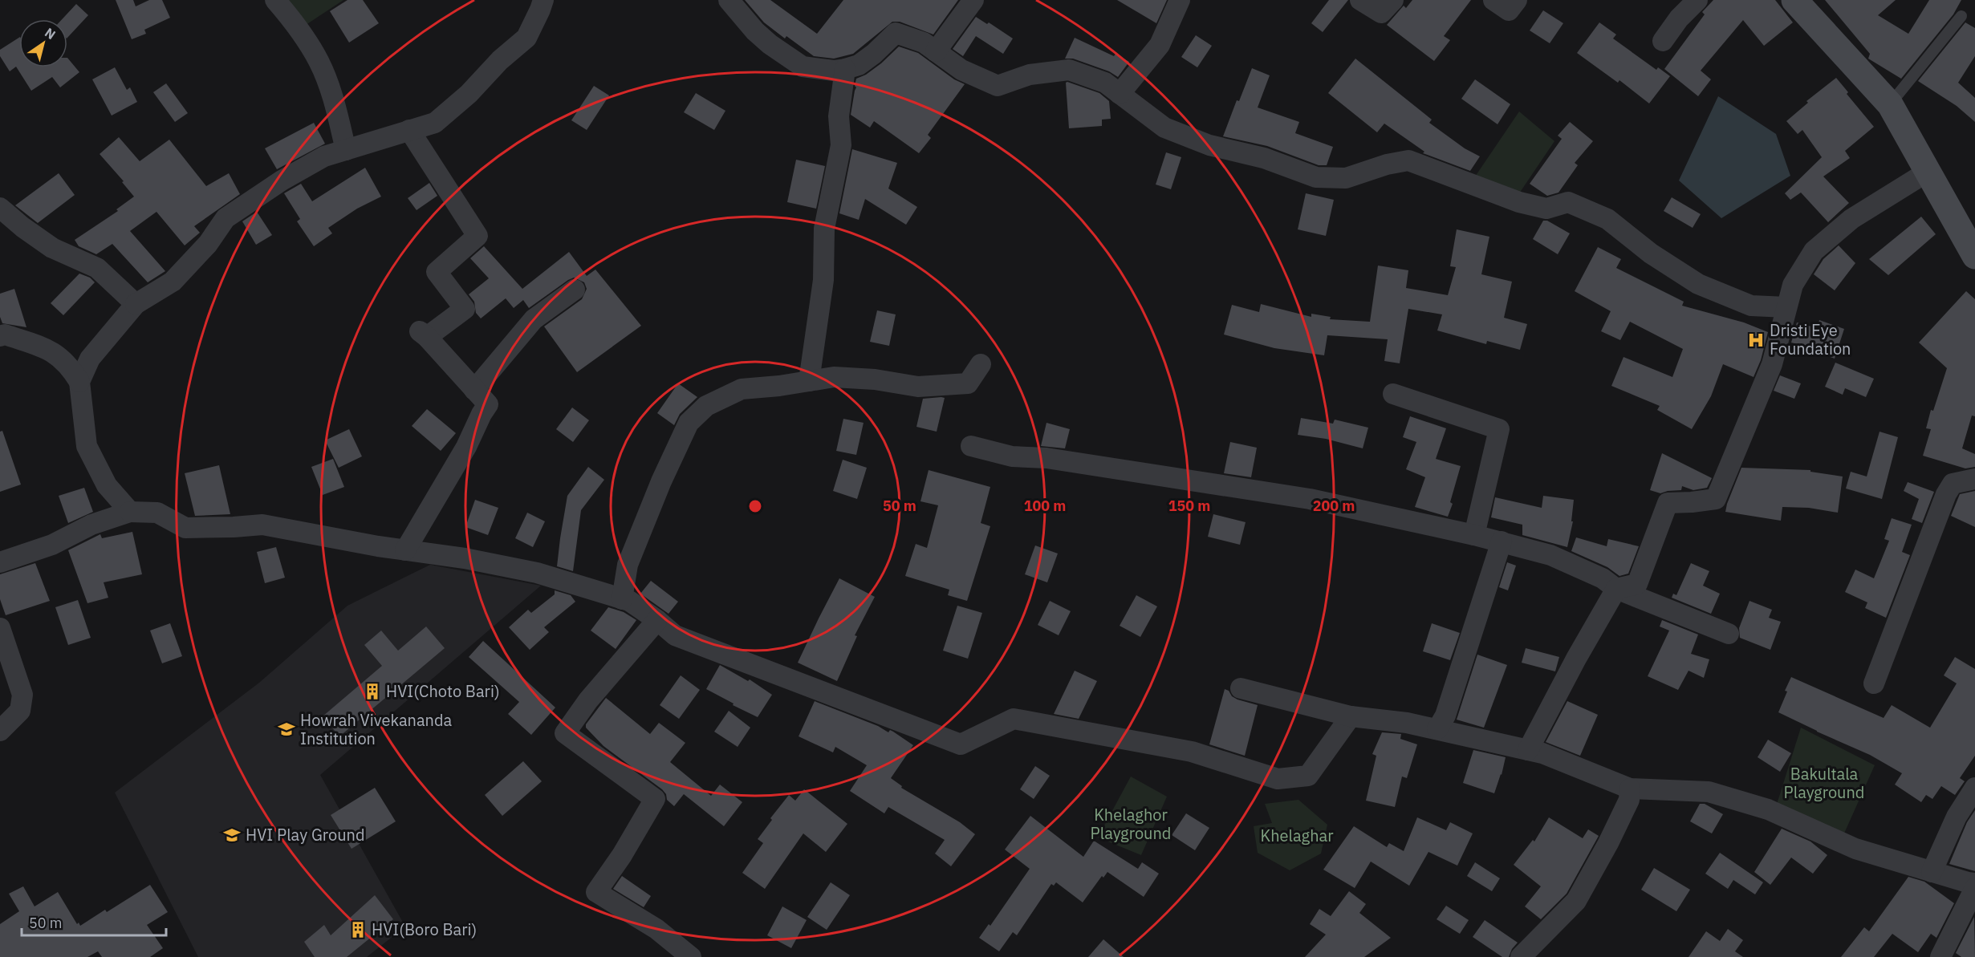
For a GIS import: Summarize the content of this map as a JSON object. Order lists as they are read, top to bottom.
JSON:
{
  "parks": ["Bakultala Playground", "Khelaghor Playground", "Khelaghar"],
  "places": {
    "hospital": ["Dristi Eye Foundation"],
    "building": ["HVI(Choto Bari)", "HVI(Boro Bari)"],
    "school or university": ["Howrah Vivekananda Institution", "HVI Play Ground"]
  },
  "scale_bar": "50 m",
  "north": "top right",
  "rings": [
    "50 m",
    "100 m",
    "150 m",
    "200 m"
  ]
}
